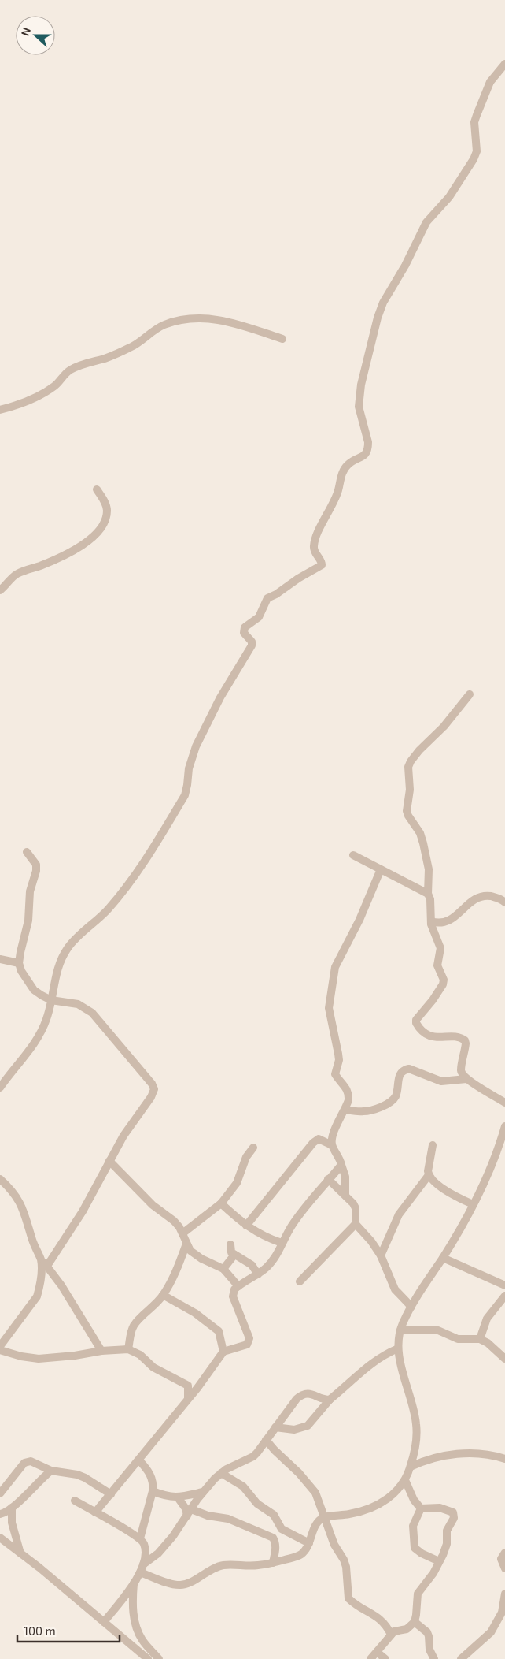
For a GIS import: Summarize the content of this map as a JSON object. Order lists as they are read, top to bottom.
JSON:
{
  "scale_bar": "100 m",
  "north": "left"
}
